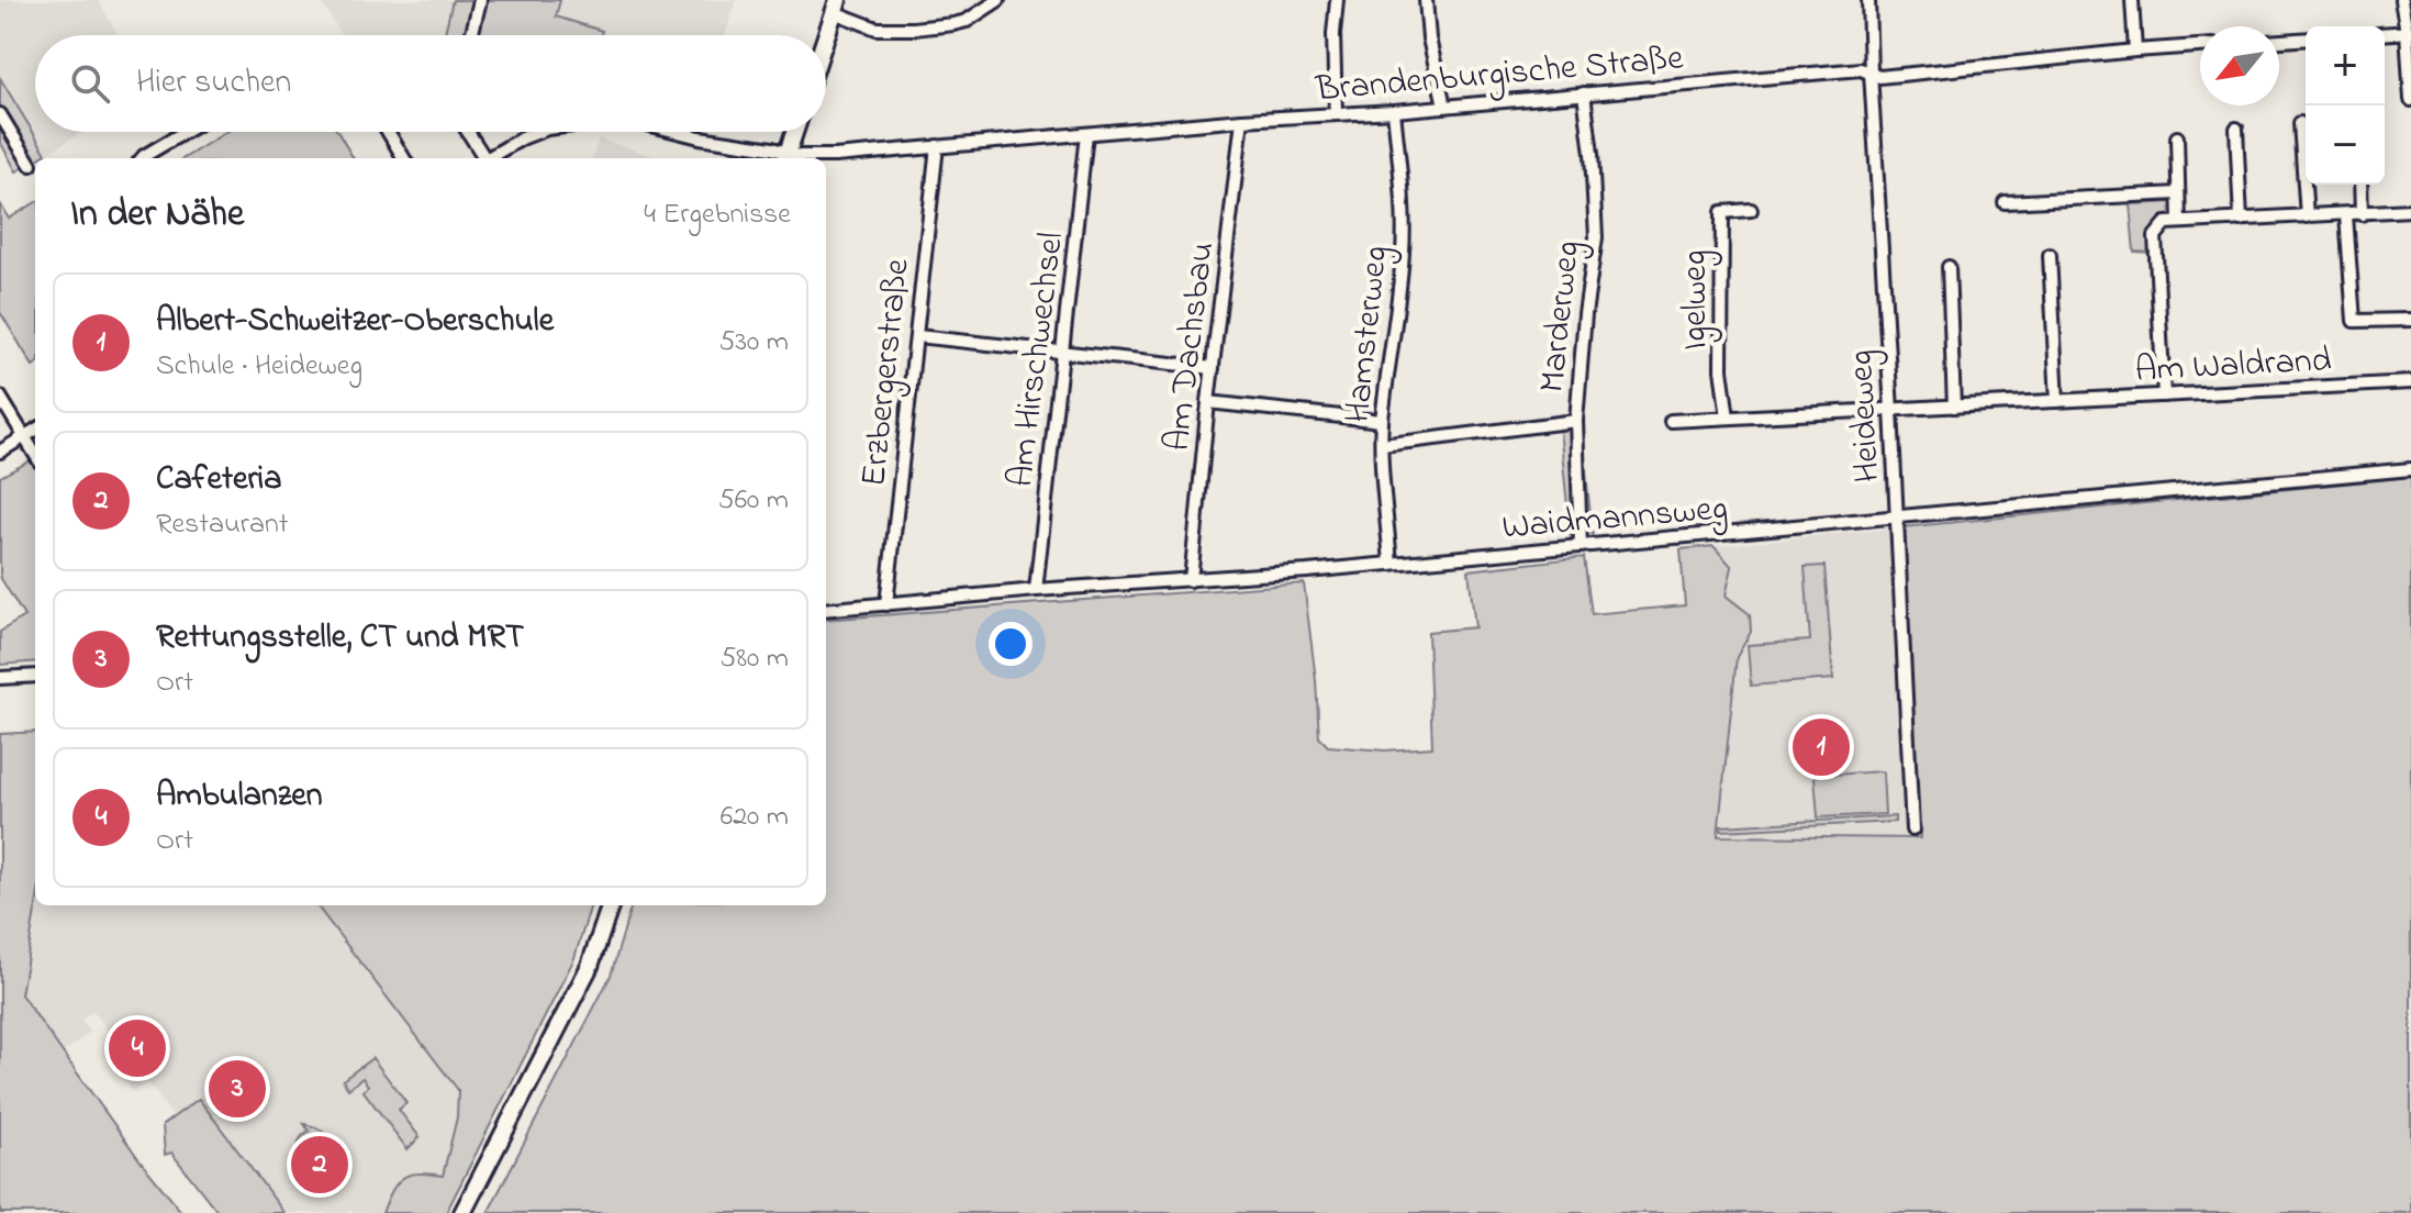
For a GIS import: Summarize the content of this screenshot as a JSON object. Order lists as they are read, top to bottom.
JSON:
{
  "streets": {
    "street": [
      "Brandenburgische Straße",
      "Igelweg",
      "Marderweg",
      "Hamsterweg",
      "Am Dachsbau",
      "Am Hirschwechsel",
      "Am Waldrand",
      "Erzbergerstraße",
      "Heideweg",
      "Waidmannsweg"
    ]
  },
  "crossings": [
    ["Brandenburgische Straße", "Marderweg"],
    ["Brandenburgische Straße", "Hamsterweg"],
    ["Brandenburgische Straße", "Am Dachsbau"],
    ["Brandenburgische Straße", "Am Hirschwechsel"],
    ["Brandenburgische Straße", "Erzbergerstraße"],
    ["Brandenburgische Straße", "Heideweg"],
    ["Igelweg", "Am Waldrand"],
    ["Marderweg", "Waidmannsweg"],
    ["Hamsterweg", "Waidmannsweg"],
    ["Am Dachsbau", "Waidmannsweg"],
    ["Am Hirschwechsel", "Waidmannsweg"],
    ["Am Waldrand", "Heideweg"],
    ["Erzbergerstraße", "Waidmannsweg"],
    ["Heideweg", "Waidmannsweg"]
  ],
  "north": "bottom left",
  "page": {
    "map_buttons": ["+", "−"],
    "search": "Hier suchen",
    "heading": ["In der Nähe", "4 Ergebnisse"],
    "list": [
      {
        "mark": "1",
        "name": "Albert-Schweitzer-Oberschule",
        "note": "Schule · Heideweg",
        "value": "530 m"
      },
      {
        "mark": "2",
        "name": "Cafeteria",
        "note": "Restaurant",
        "value": "560 m"
      },
      {
        "mark": "3",
        "name": "Rettungsstelle, CT und MRT",
        "note": "Ort",
        "value": "580 m"
      },
      {
        "mark": "4",
        "name": "Ambulanzen",
        "note": "Ort",
        "value": "620 m"
      }
    ],
    "pins": [
      "1",
      "4",
      "3",
      "2"
    ]
  }
}
